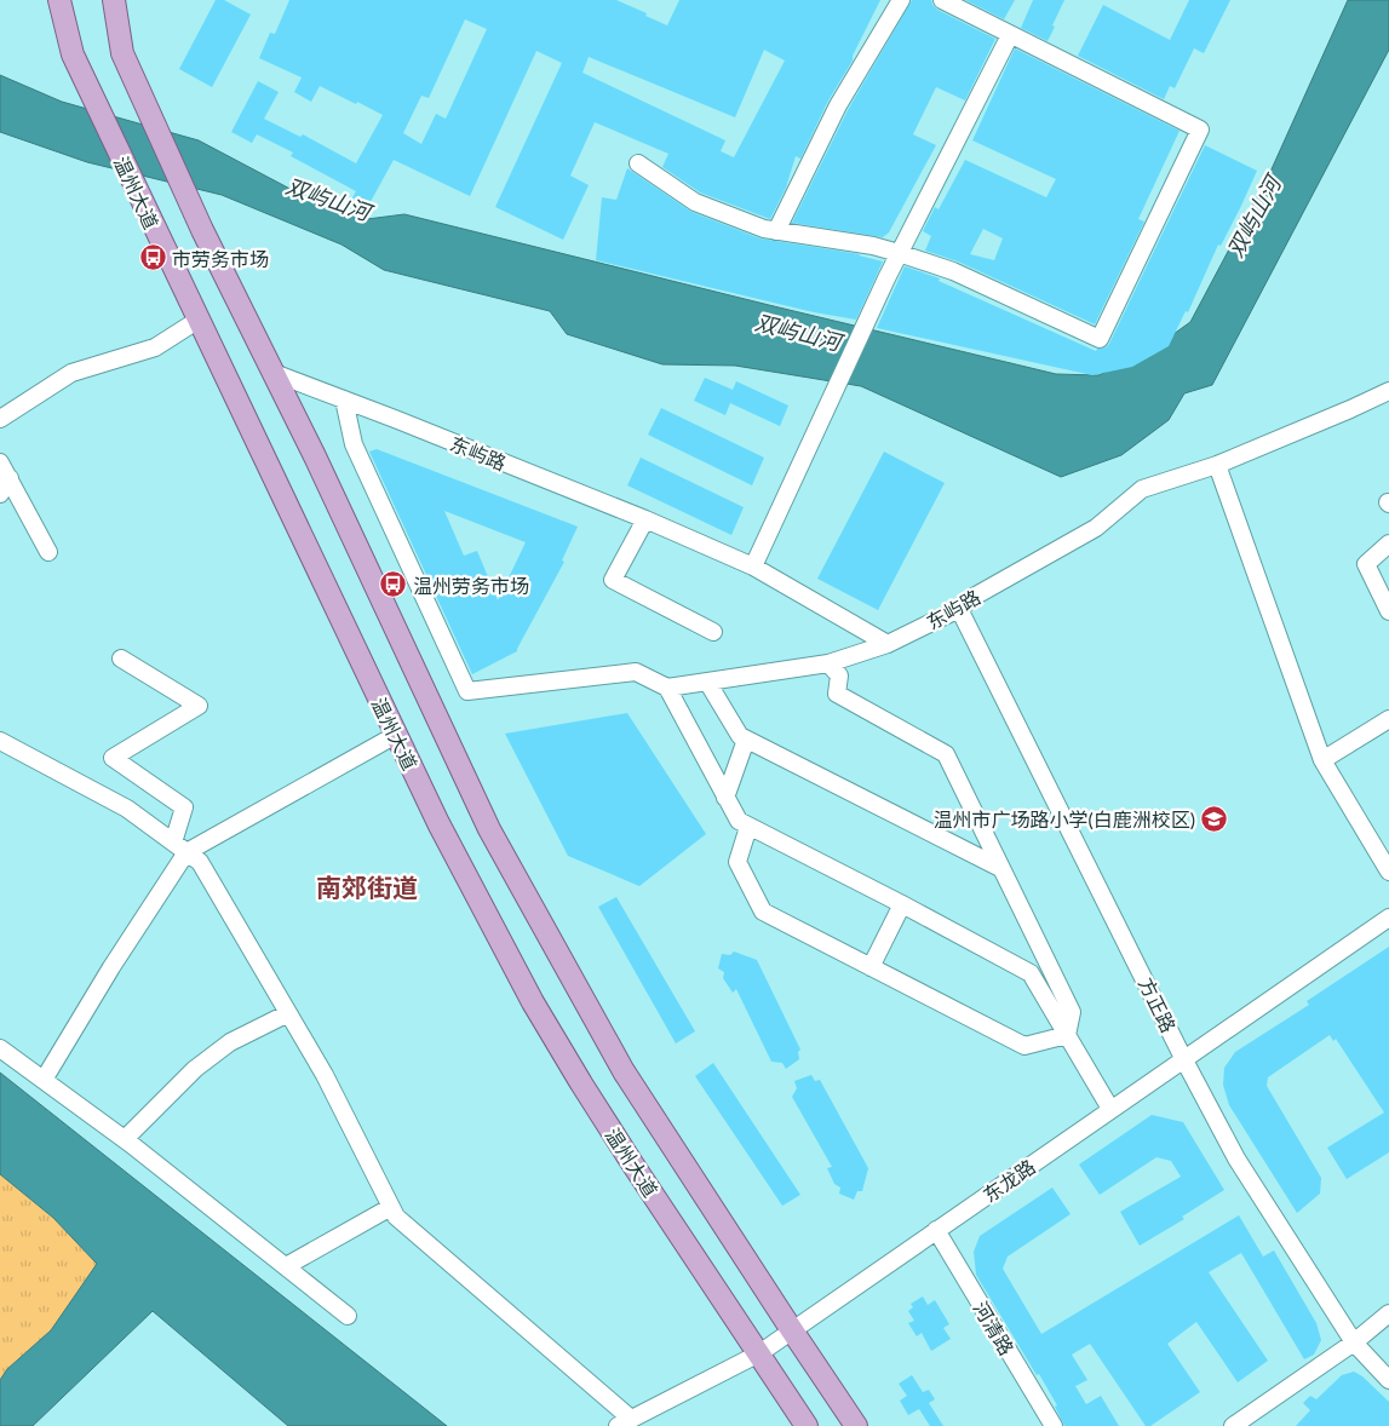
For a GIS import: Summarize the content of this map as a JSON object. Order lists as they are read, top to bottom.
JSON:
{
  "streets": {
    "main road": ["温州大道"],
    "street": [
      "东屿路",
      "方正路",
      "东龙路",
      "河清路"
    ]
  },
  "crossings": [
    ["温州大道", "东龙路"],
    ["东屿路", "方正路"],
    ["方正路", "东龙路"],
    ["东龙路", "河清路"]
  ],
  "districts": ["南郊街道"],
  "water": ["双屿山河"],
  "places": {
    "bus stop": ["市劳务市场", "温州劳务市场"],
    "school or university": ["温州市广场路小学(白鹿洲校区)"]
  }
}
